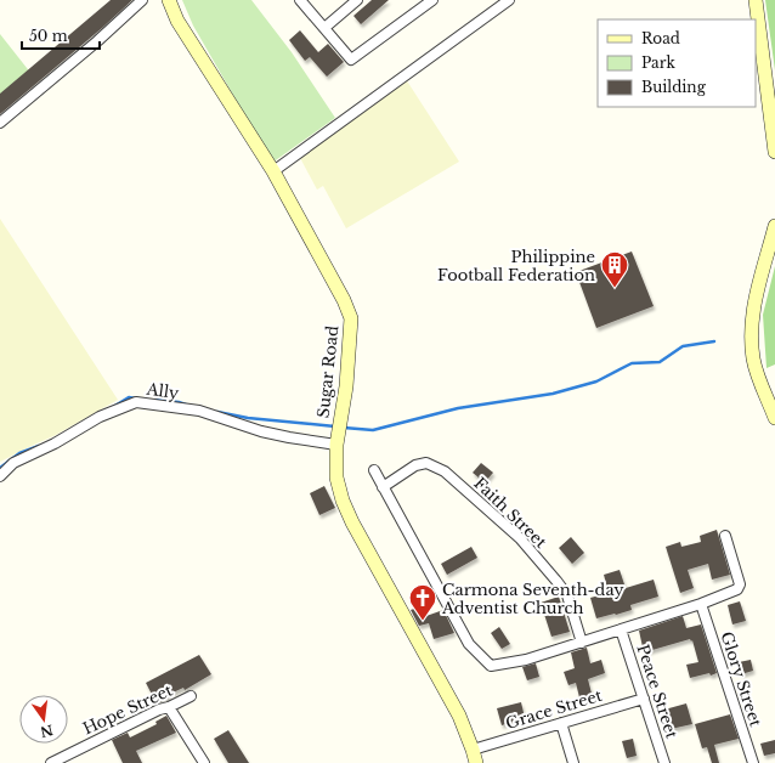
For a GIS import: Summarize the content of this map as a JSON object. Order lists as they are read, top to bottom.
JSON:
{
  "streets": {
    "main road": ["Sugar Road"],
    "street": [
      "Ally",
      "Faith Street",
      "Glory Street",
      "Peace Street",
      "Hope Street",
      "Grace Street"
    ]
  },
  "crossings": [
    ["Sugar Road", "Ally"],
    ["Sugar Road", "Grace Street"],
    ["Peace Street", "Grace Street"]
  ],
  "places": {
    "building": ["Philippine Football Federation"],
    "church": ["Carmona Seventh-day Adventist Church"]
  },
  "legend": ["Road", "Park", "Building"],
  "scale_bar": "50 m",
  "north": "bottom"
}
